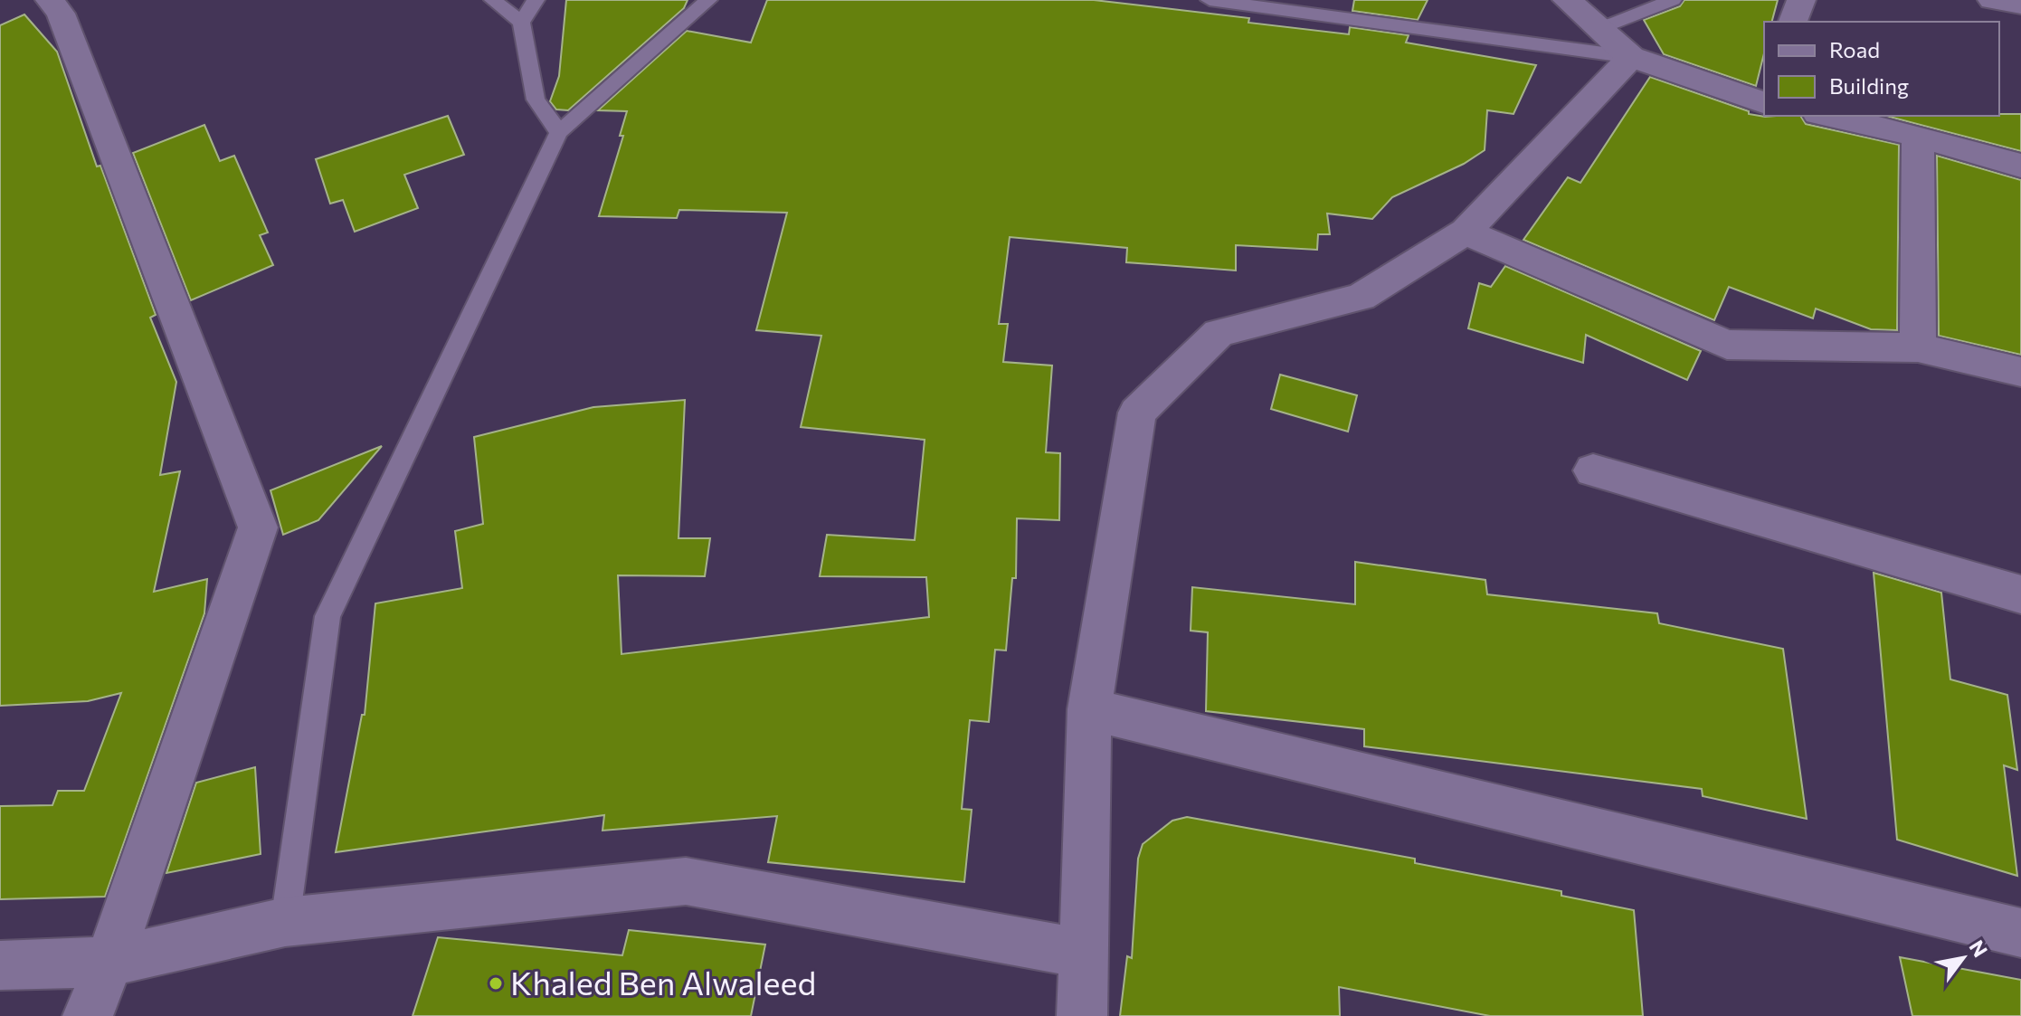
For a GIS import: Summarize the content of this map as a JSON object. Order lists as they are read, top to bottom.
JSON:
{
  "places": ["Khaled Ben Alwaleed"],
  "legend": ["Road", "Building"],
  "north": "top right"
}
